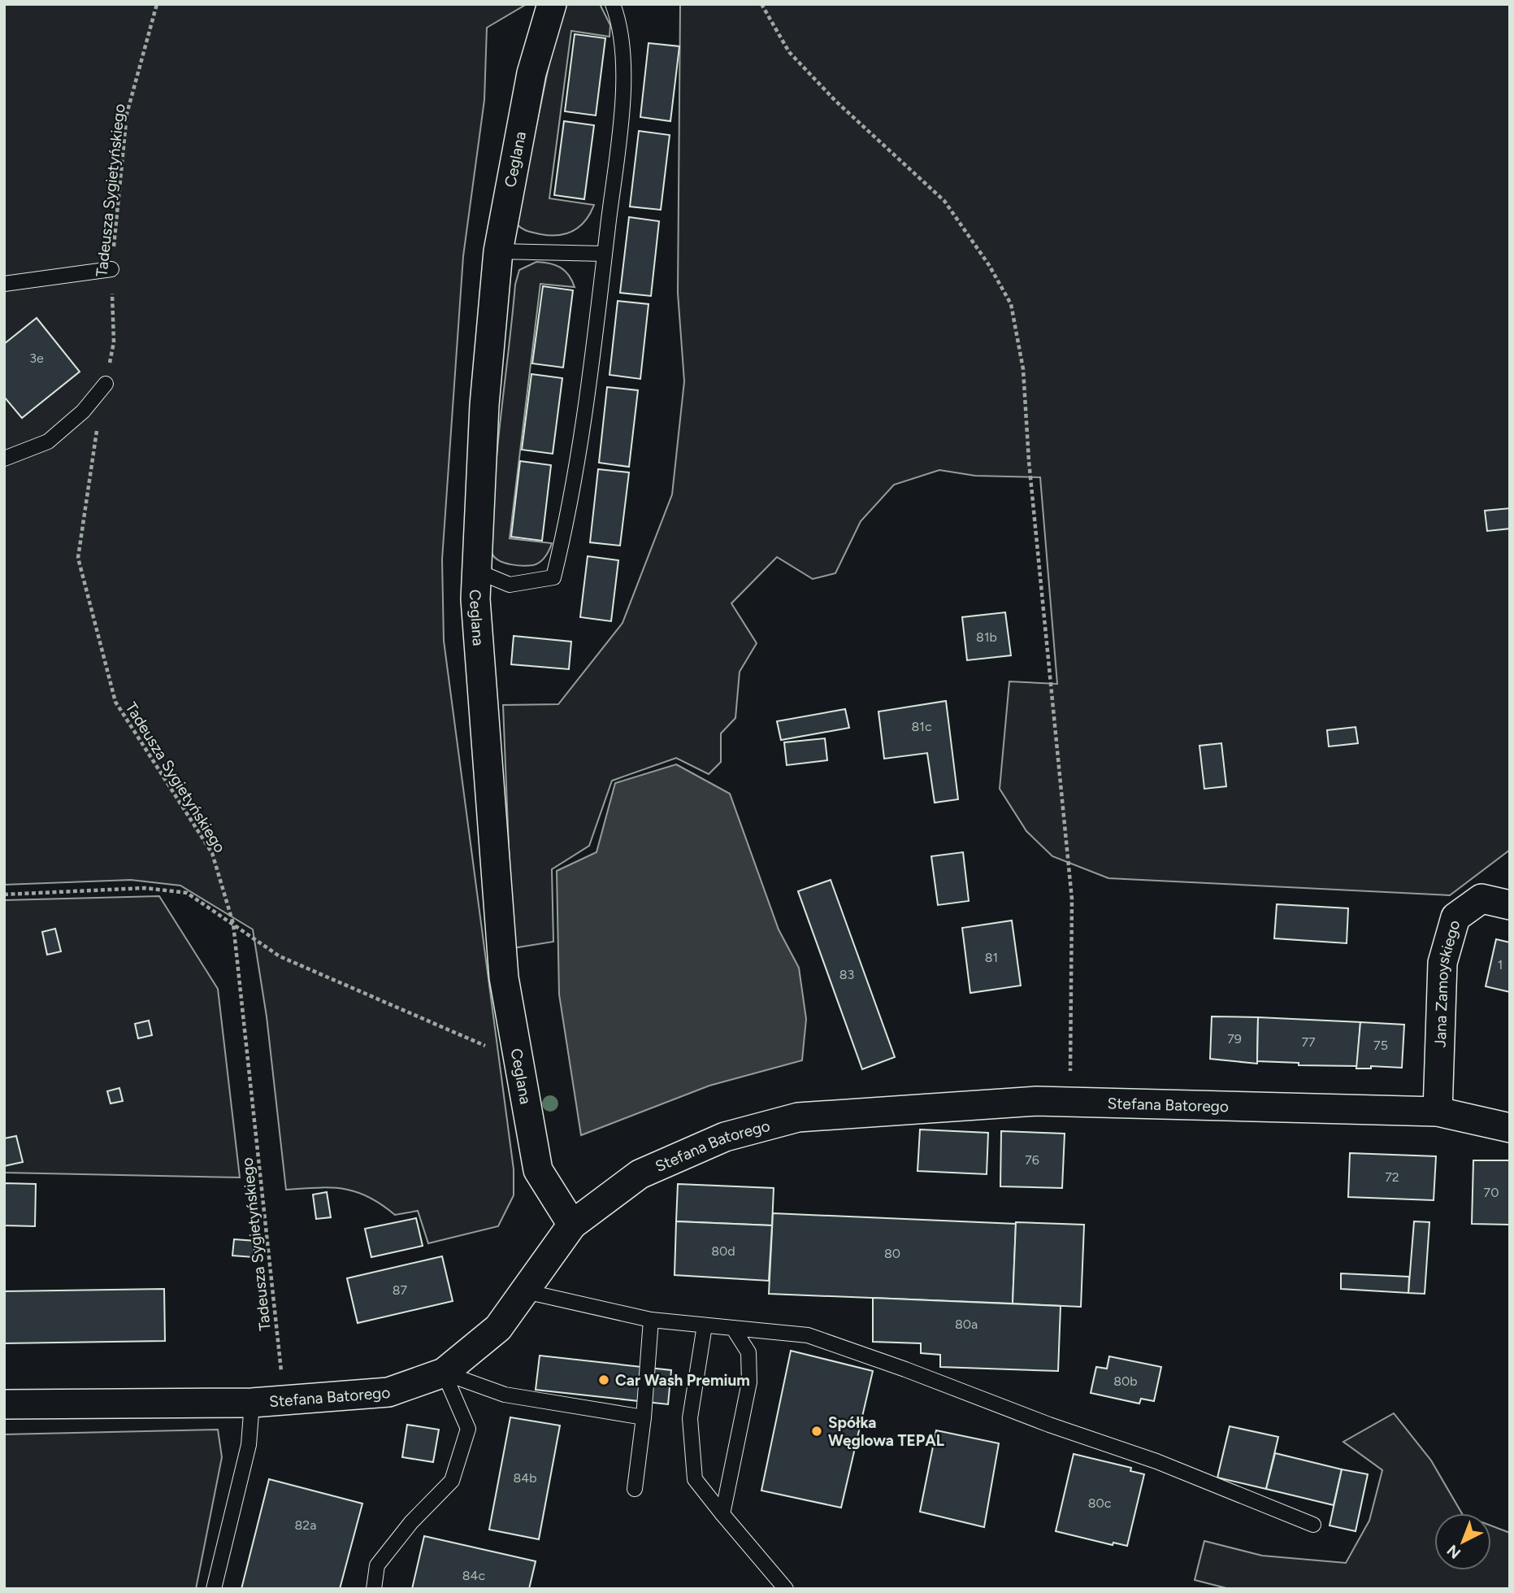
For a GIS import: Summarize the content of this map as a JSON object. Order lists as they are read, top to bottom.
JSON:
{
  "streets": {
    "street": ["Ceglana", "Jana Zamoyskiego", "Stefana Batorego"],
    "path": ["Tadeusza Sygietyńskiego"]
  },
  "crossings": [
    ["Ceglana", "Stefana Batorego"],
    ["Tadeusza Sygietyńskiego", "Stefana Batorego"],
    ["Jana Zamoyskiego", "Stefana Batorego"]
  ],
  "places": ["Car Wash Premium", "Spółka Węglowa TEPAL"],
  "house_numbers": [
    "3e",
    "81b",
    "81c",
    "81",
    "1",
    "83",
    "79",
    "77",
    "75",
    "76",
    "72",
    "70",
    "80d",
    "80",
    "87",
    "80a",
    "80b",
    "84b",
    "80c",
    "82a",
    "84c"
  ],
  "north": "bottom left"
}
